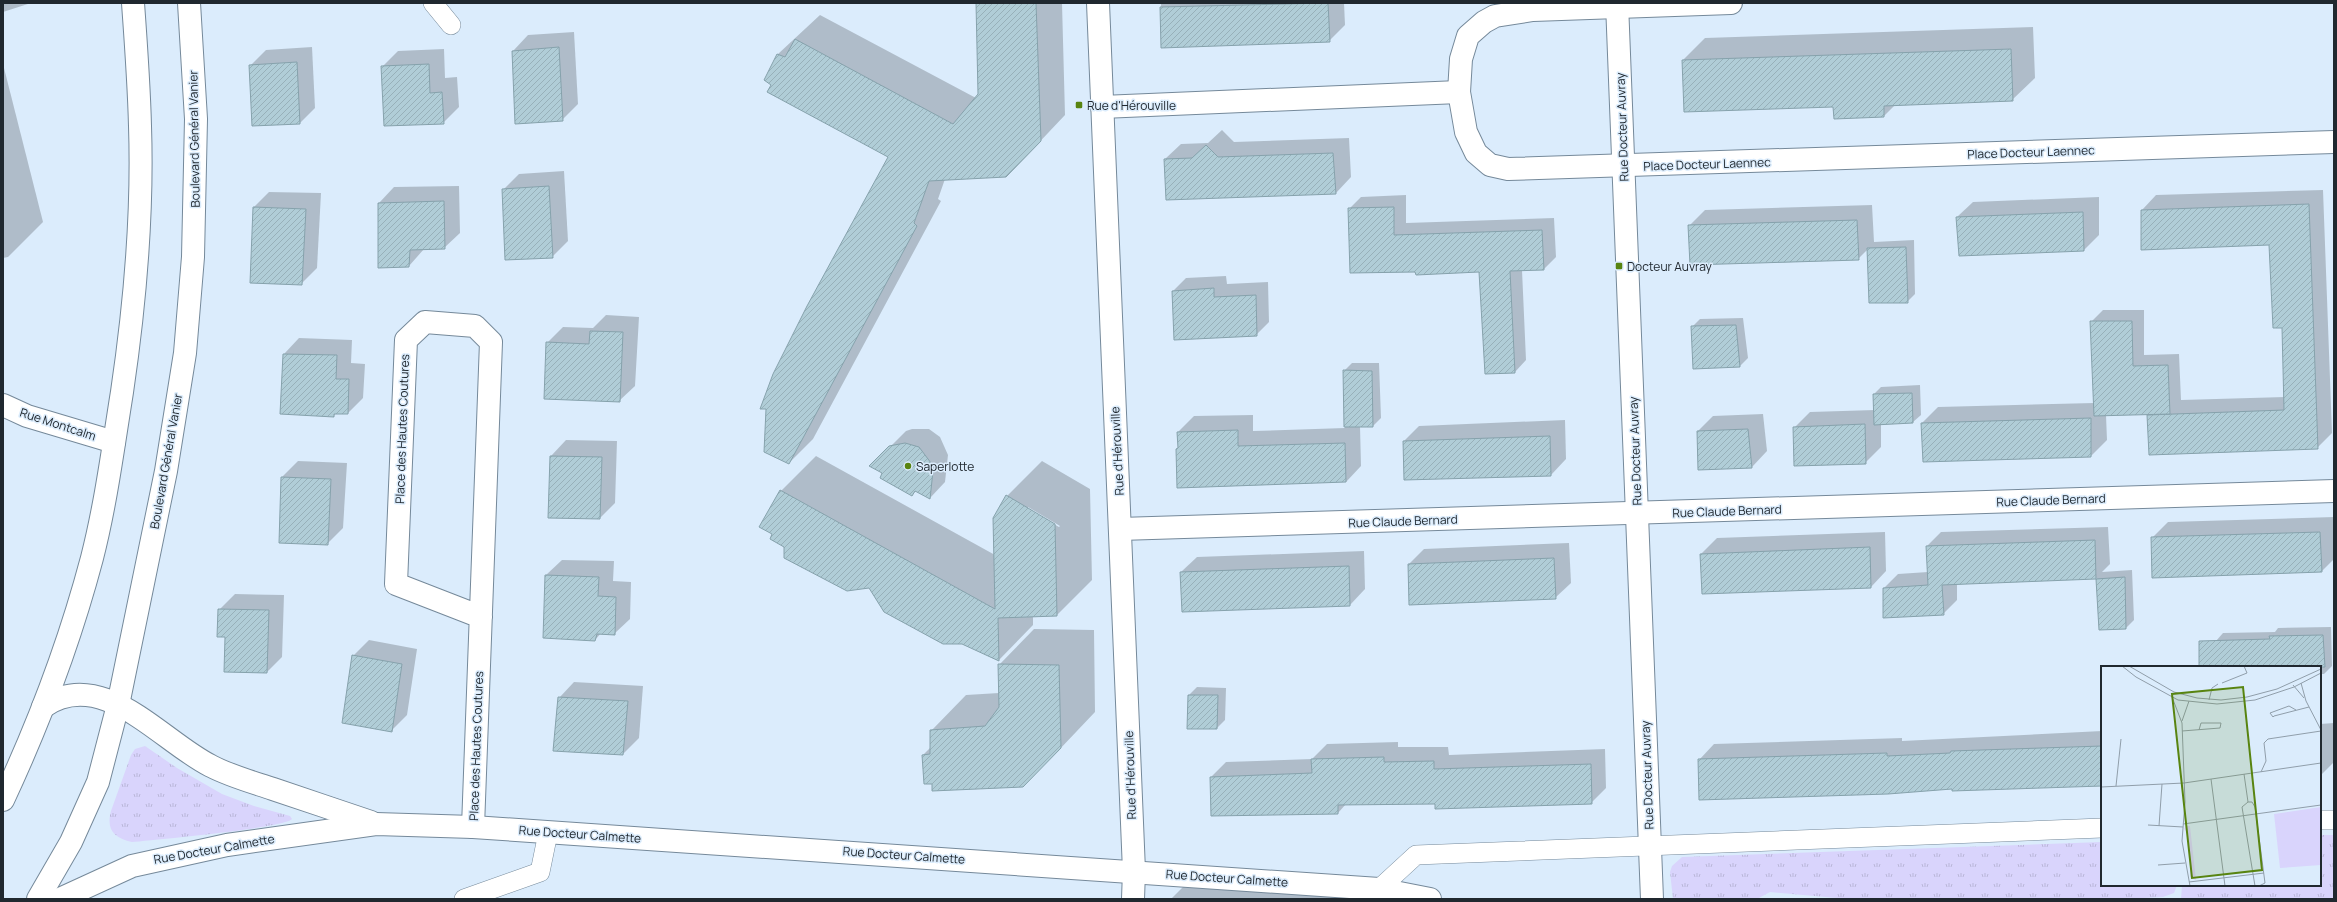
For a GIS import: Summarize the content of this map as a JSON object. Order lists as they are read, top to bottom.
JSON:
{
  "streets": {
    "street": [
      "Rue Docteur Auvray",
      "Boulevard Général Vanier",
      "Place Docteur Laennec",
      "Rue Montcalm",
      "Place des Hautes Coutures",
      "Rue d'Hérouville",
      "Rue Claude Bernard",
      "Rue Docteur Calmette"
    ]
  },
  "crossings": [
    ["Rue Docteur Auvray", "Place Docteur Laennec"],
    ["Rue Docteur Auvray", "Rue Claude Bernard"],
    ["Boulevard Général Vanier", "Rue Docteur Calmette"],
    ["Place des Hautes Coutures", "Rue Docteur Calmette"],
    ["Rue d'Hérouville", "Rue Claude Bernard"],
    ["Rue d'Hérouville", "Rue Docteur Calmette"]
  ],
  "places": {
    "transit": ["Rue d'Hérouville", "Docteur Auvray"],
    "other": ["Saperlotte"]
  }
}
